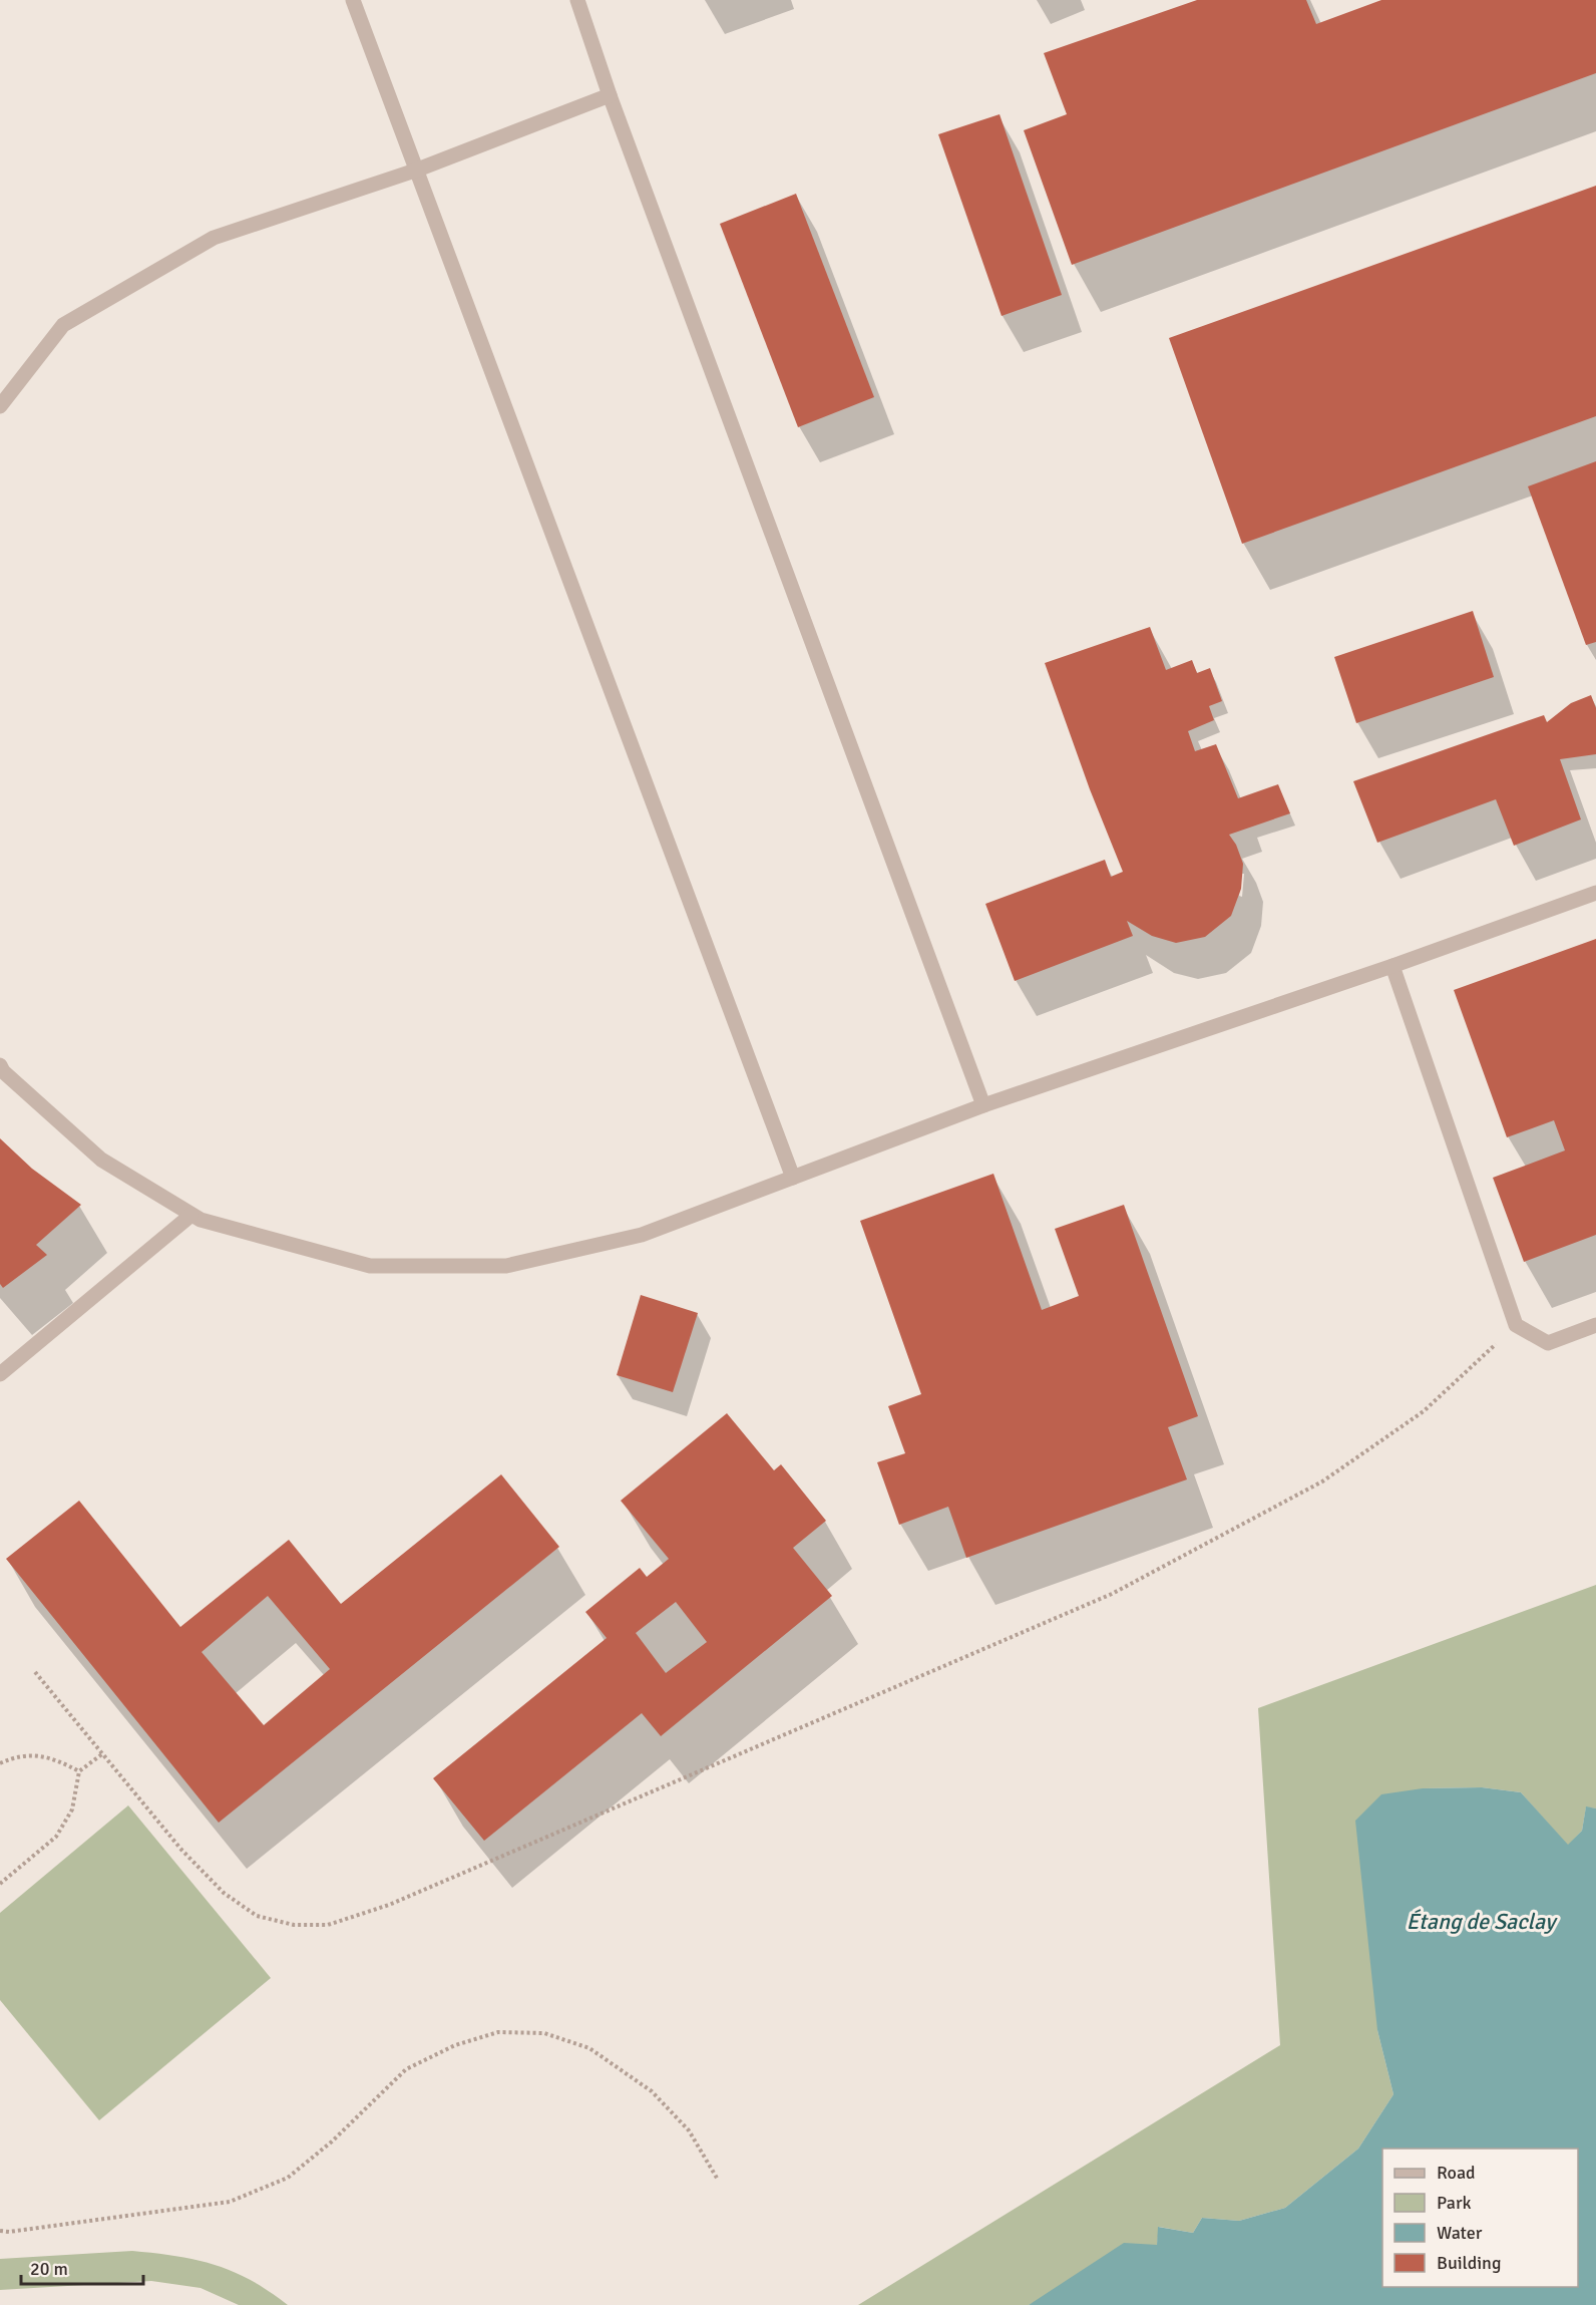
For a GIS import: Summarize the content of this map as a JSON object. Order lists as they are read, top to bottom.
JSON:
{
  "water": ["Étang de Saclay"],
  "legend": [
    "Road",
    "Park",
    "Water",
    "Building"
  ],
  "scale_bar": "20 m"
}
